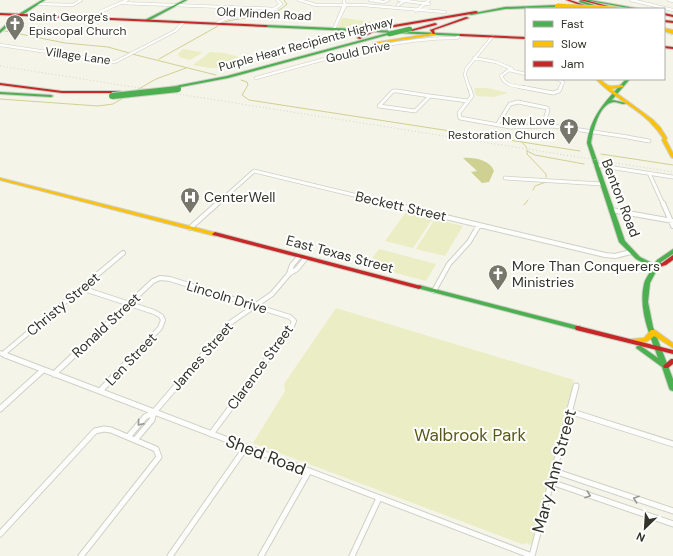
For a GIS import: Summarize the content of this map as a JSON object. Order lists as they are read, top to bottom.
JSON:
{
  "streets": {
    "main road": [
      "Old Minden Road",
      "Purple Heart Recipients Highway",
      "Benton Road",
      "East Texas Street"
    ],
    "street": [
      "Gould Drive",
      "Village Lane",
      "Beckett Street",
      "Lincoln Drive",
      "Christy Street",
      "Ronald Street",
      "James Street",
      "Len Street",
      "Clarence Street",
      "Shed Road",
      "Mary Ann Street"
    ]
  },
  "crossings": [
    ["Old Minden Road", "Village Lane"],
    ["Benton Road", "Beckett Street"],
    ["Beckett Street", "East Texas Street"],
    ["East Texas Street", "James Street"],
    ["Lincoln Drive", "Ronald Street"],
    ["Lincoln Drive", "James Street"],
    ["Lincoln Drive", "Clarence Street"],
    ["Christy Street", "Len Street"],
    ["Christy Street", "Shed Road"],
    ["Ronald Street", "Len Street"],
    ["Ronald Street", "Shed Road"],
    ["James Street", "Shed Road"],
    ["Len Street", "Shed Road"],
    ["Clarence Street", "Shed Road"],
    ["Shed Road", "Mary Ann Street"]
  ],
  "parks": ["Walbrook Park"],
  "places": {
    "church": ["Saint George's Episcopal Church", "New Love Restoration Church", "More Than Conquerers Ministries"],
    "hospital": ["CenterWell"]
  },
  "legend": ["Fast", "Slow", "Jam"],
  "north": "bottom left"
}
